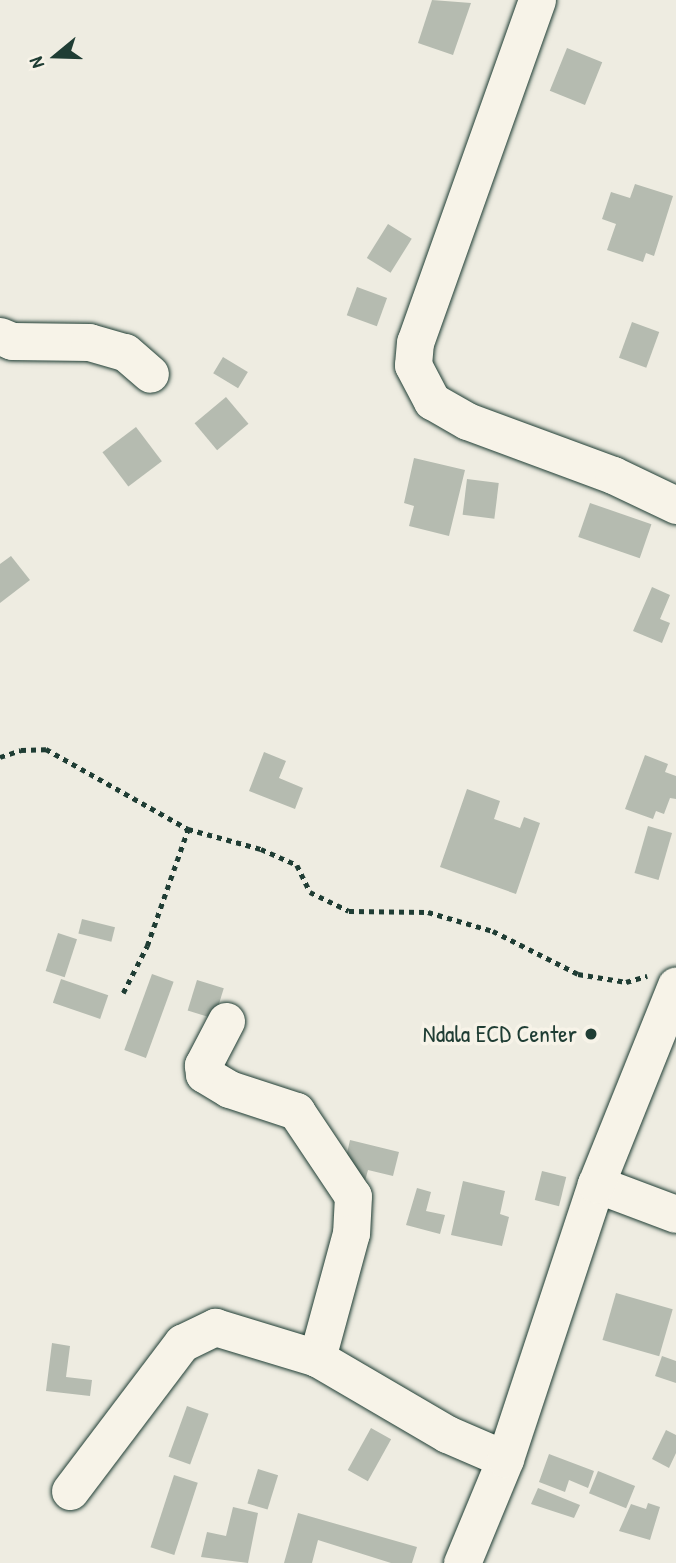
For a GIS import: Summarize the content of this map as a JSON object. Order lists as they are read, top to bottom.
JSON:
{
  "places": ["Ndala ECD Center"],
  "north": "left"
}
